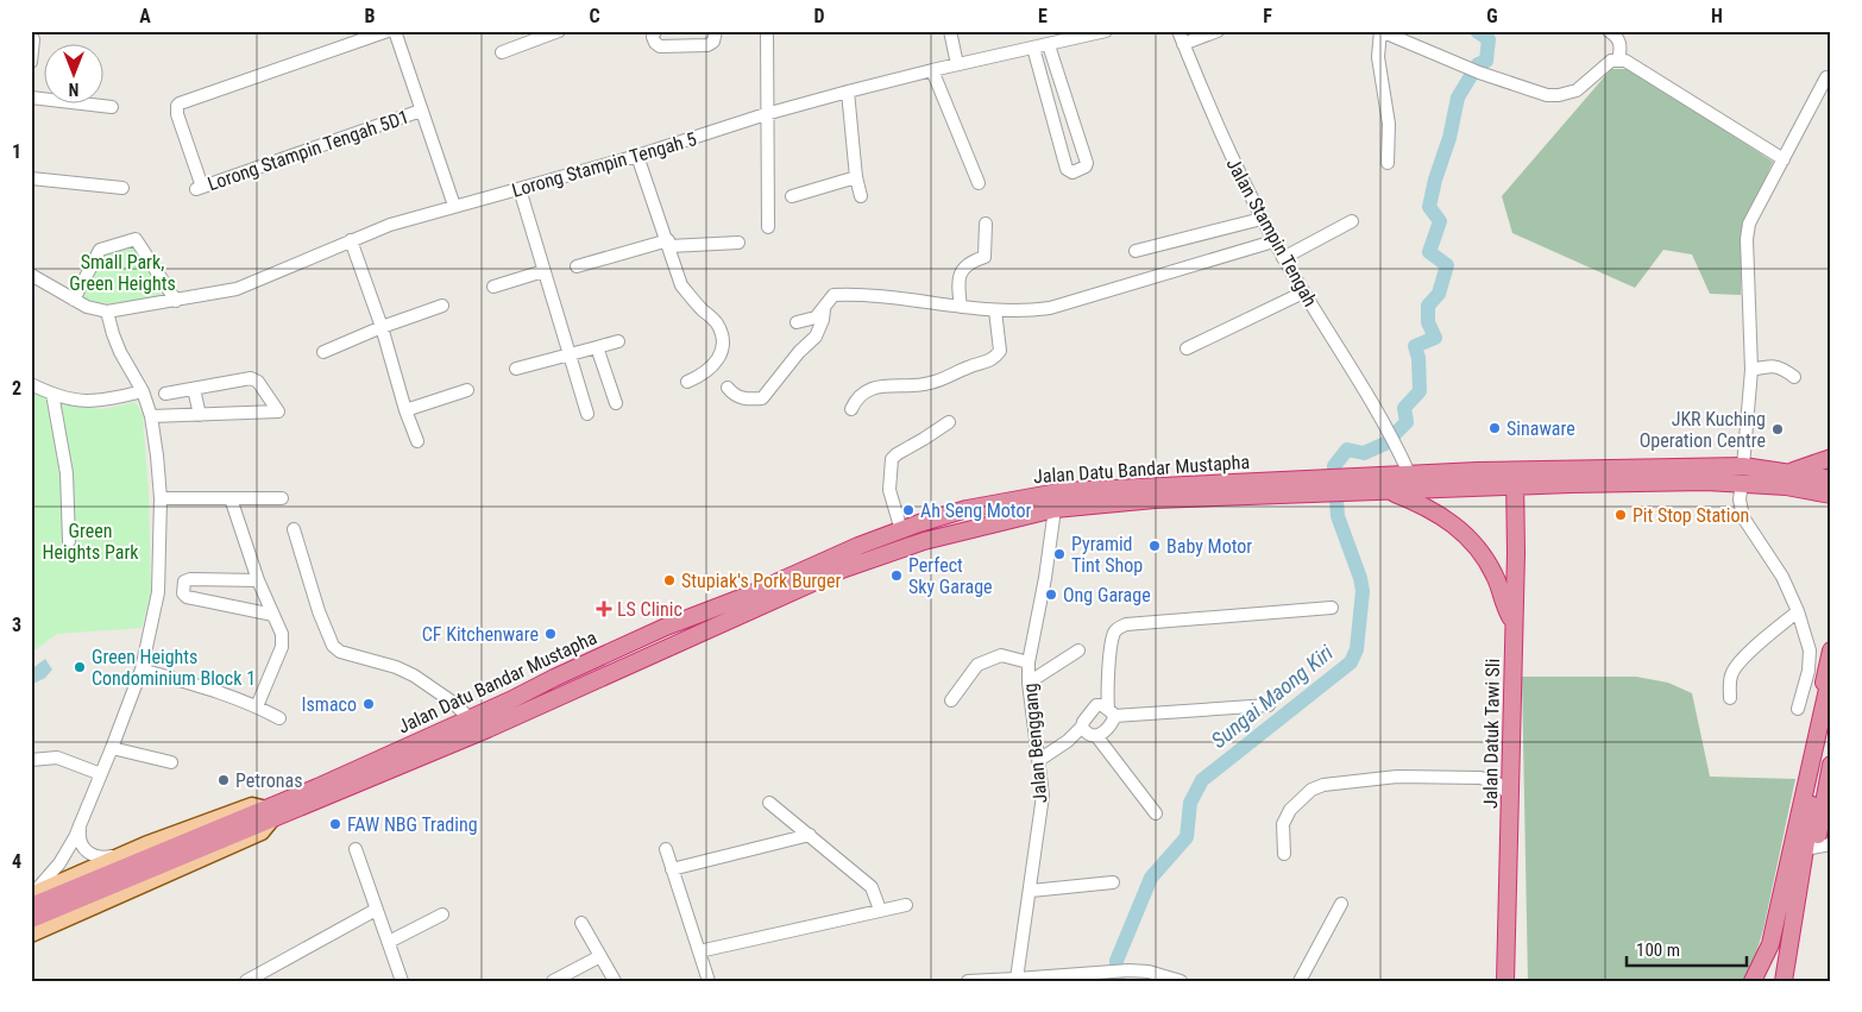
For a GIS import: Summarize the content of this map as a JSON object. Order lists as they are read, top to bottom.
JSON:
{
  "streets": {
    "highway": ["Jalan Datu Bandar Mustapha", "Jalan Datuk Tawi Sli"],
    "street": [
      "Lorong Stampin Tengah 5D1",
      "Lorong Stampin Tengah 5",
      "Jalan Stampin Tengah",
      "Jalan Benggang"
    ]
  },
  "crossings": [
    ["Jalan Stampin Tengah", "Jalan Datu Bandar Mustapha"],
    ["Jalan Datu Bandar Mustapha", "Jalan Datuk Tawi Sli"],
    ["Jalan Datu Bandar Mustapha", "Jalan Benggang"]
  ],
  "water": ["Sungai Maong Kiri"],
  "parks": ["Small Park, Green Heights", "Green Heights Park"],
  "places": {
    "other": [
      "Sinaware",
      "JKR Kuching Operation Centre",
      "Ah Seng Motor",
      "Pit Stop Station",
      "Baby Motor",
      "Pyramid Tint Shop",
      "Perfect Sky Garage",
      "Stupiak's Pork Burger",
      "Ong Garage",
      "CF Kitchenware",
      "Green Heights Condominium Block 1",
      "Ismaco",
      "Petronas",
      "FAW NBG Trading"
    ],
    "health": ["LS Clinic"]
  },
  "scale_bar": "100 m",
  "north": "bottom",
  "grid": {
    "columns": [
      "A",
      "B",
      "C",
      "D",
      "E",
      "F",
      "G",
      "H"
    ],
    "rows": [
      "1",
      "2",
      "3",
      "4"
    ]
  }
}
